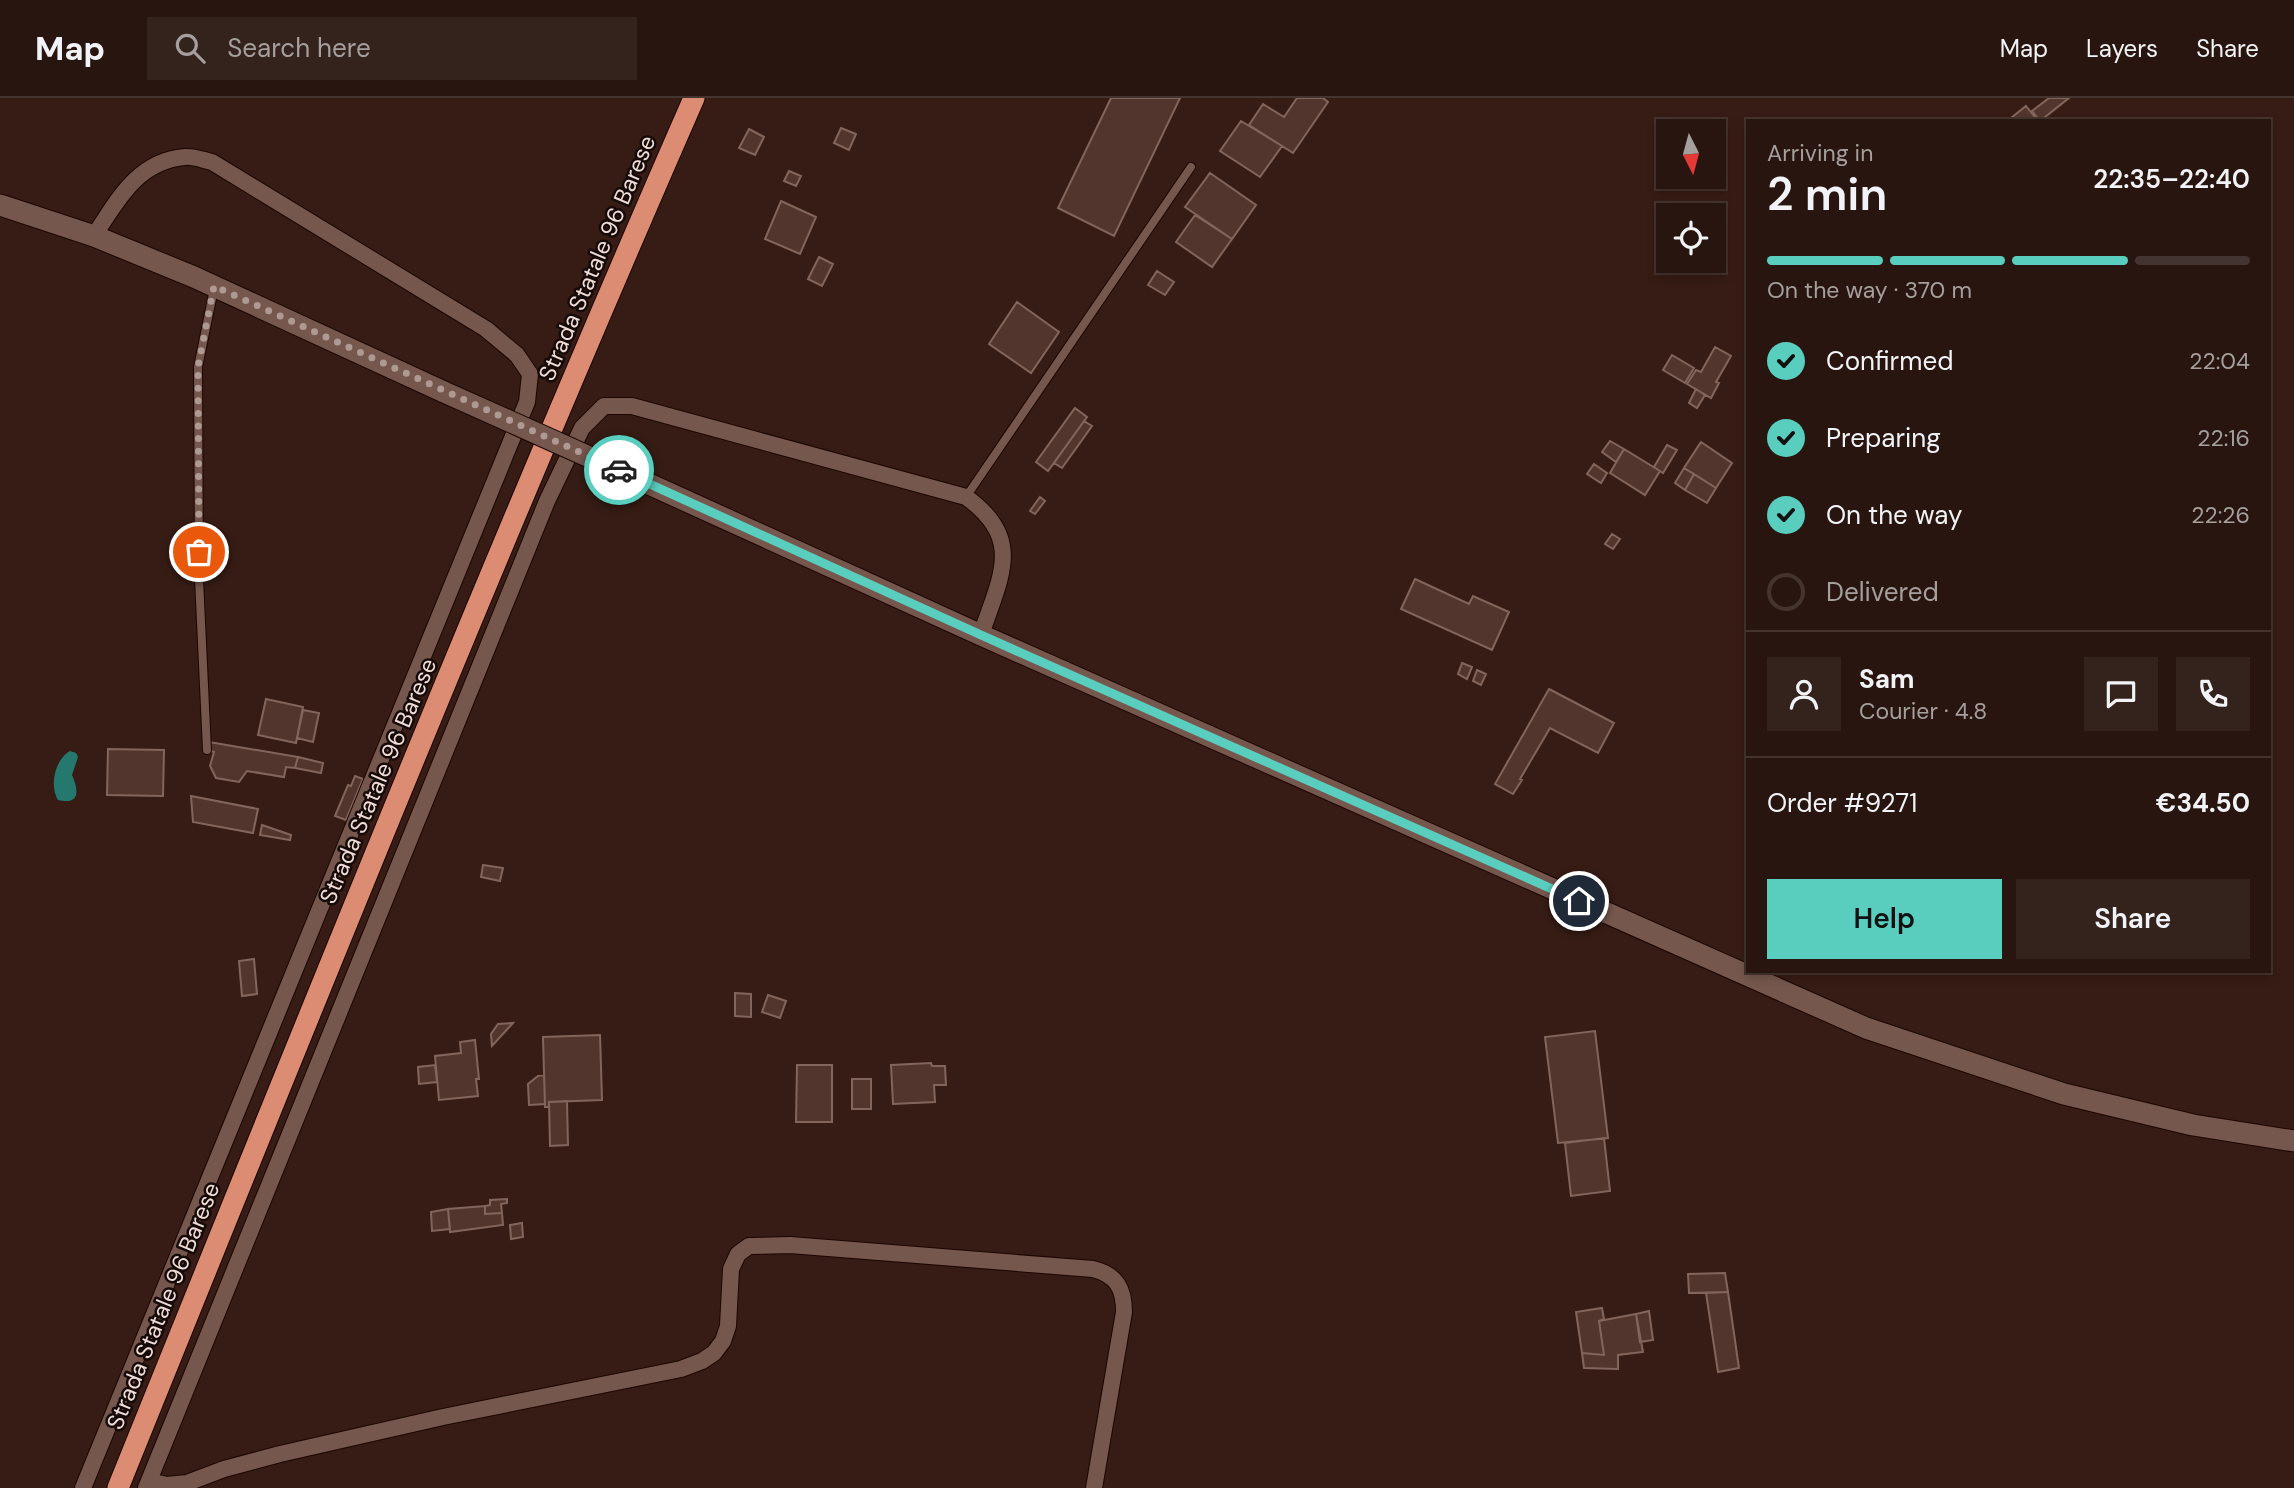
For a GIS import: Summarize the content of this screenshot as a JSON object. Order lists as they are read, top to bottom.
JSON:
{
  "streets": {
    "highway": ["Strada Statale 96 Barese"]
  },
  "north": "bottom",
  "page": {
    "header": "Map",
    "search": "Search here",
    "nav": ["Map", "Layers", "Share"],
    "heading": ["2 min", "Arriving in", "22:35–22:40"],
    "panel": [
      "Sam",
      "Courier · 4.8",
      "Order #9271",
      "€34.50"
    ],
    "bar": "On the way · 370 m",
    "list": [
      ["Confirmed", "22:04"],
      ["Preparing", "22:16"],
      ["On the way", "22:26"],
      "Delivered"
    ],
    "buttons": ["Help", "Share"]
  }
}
